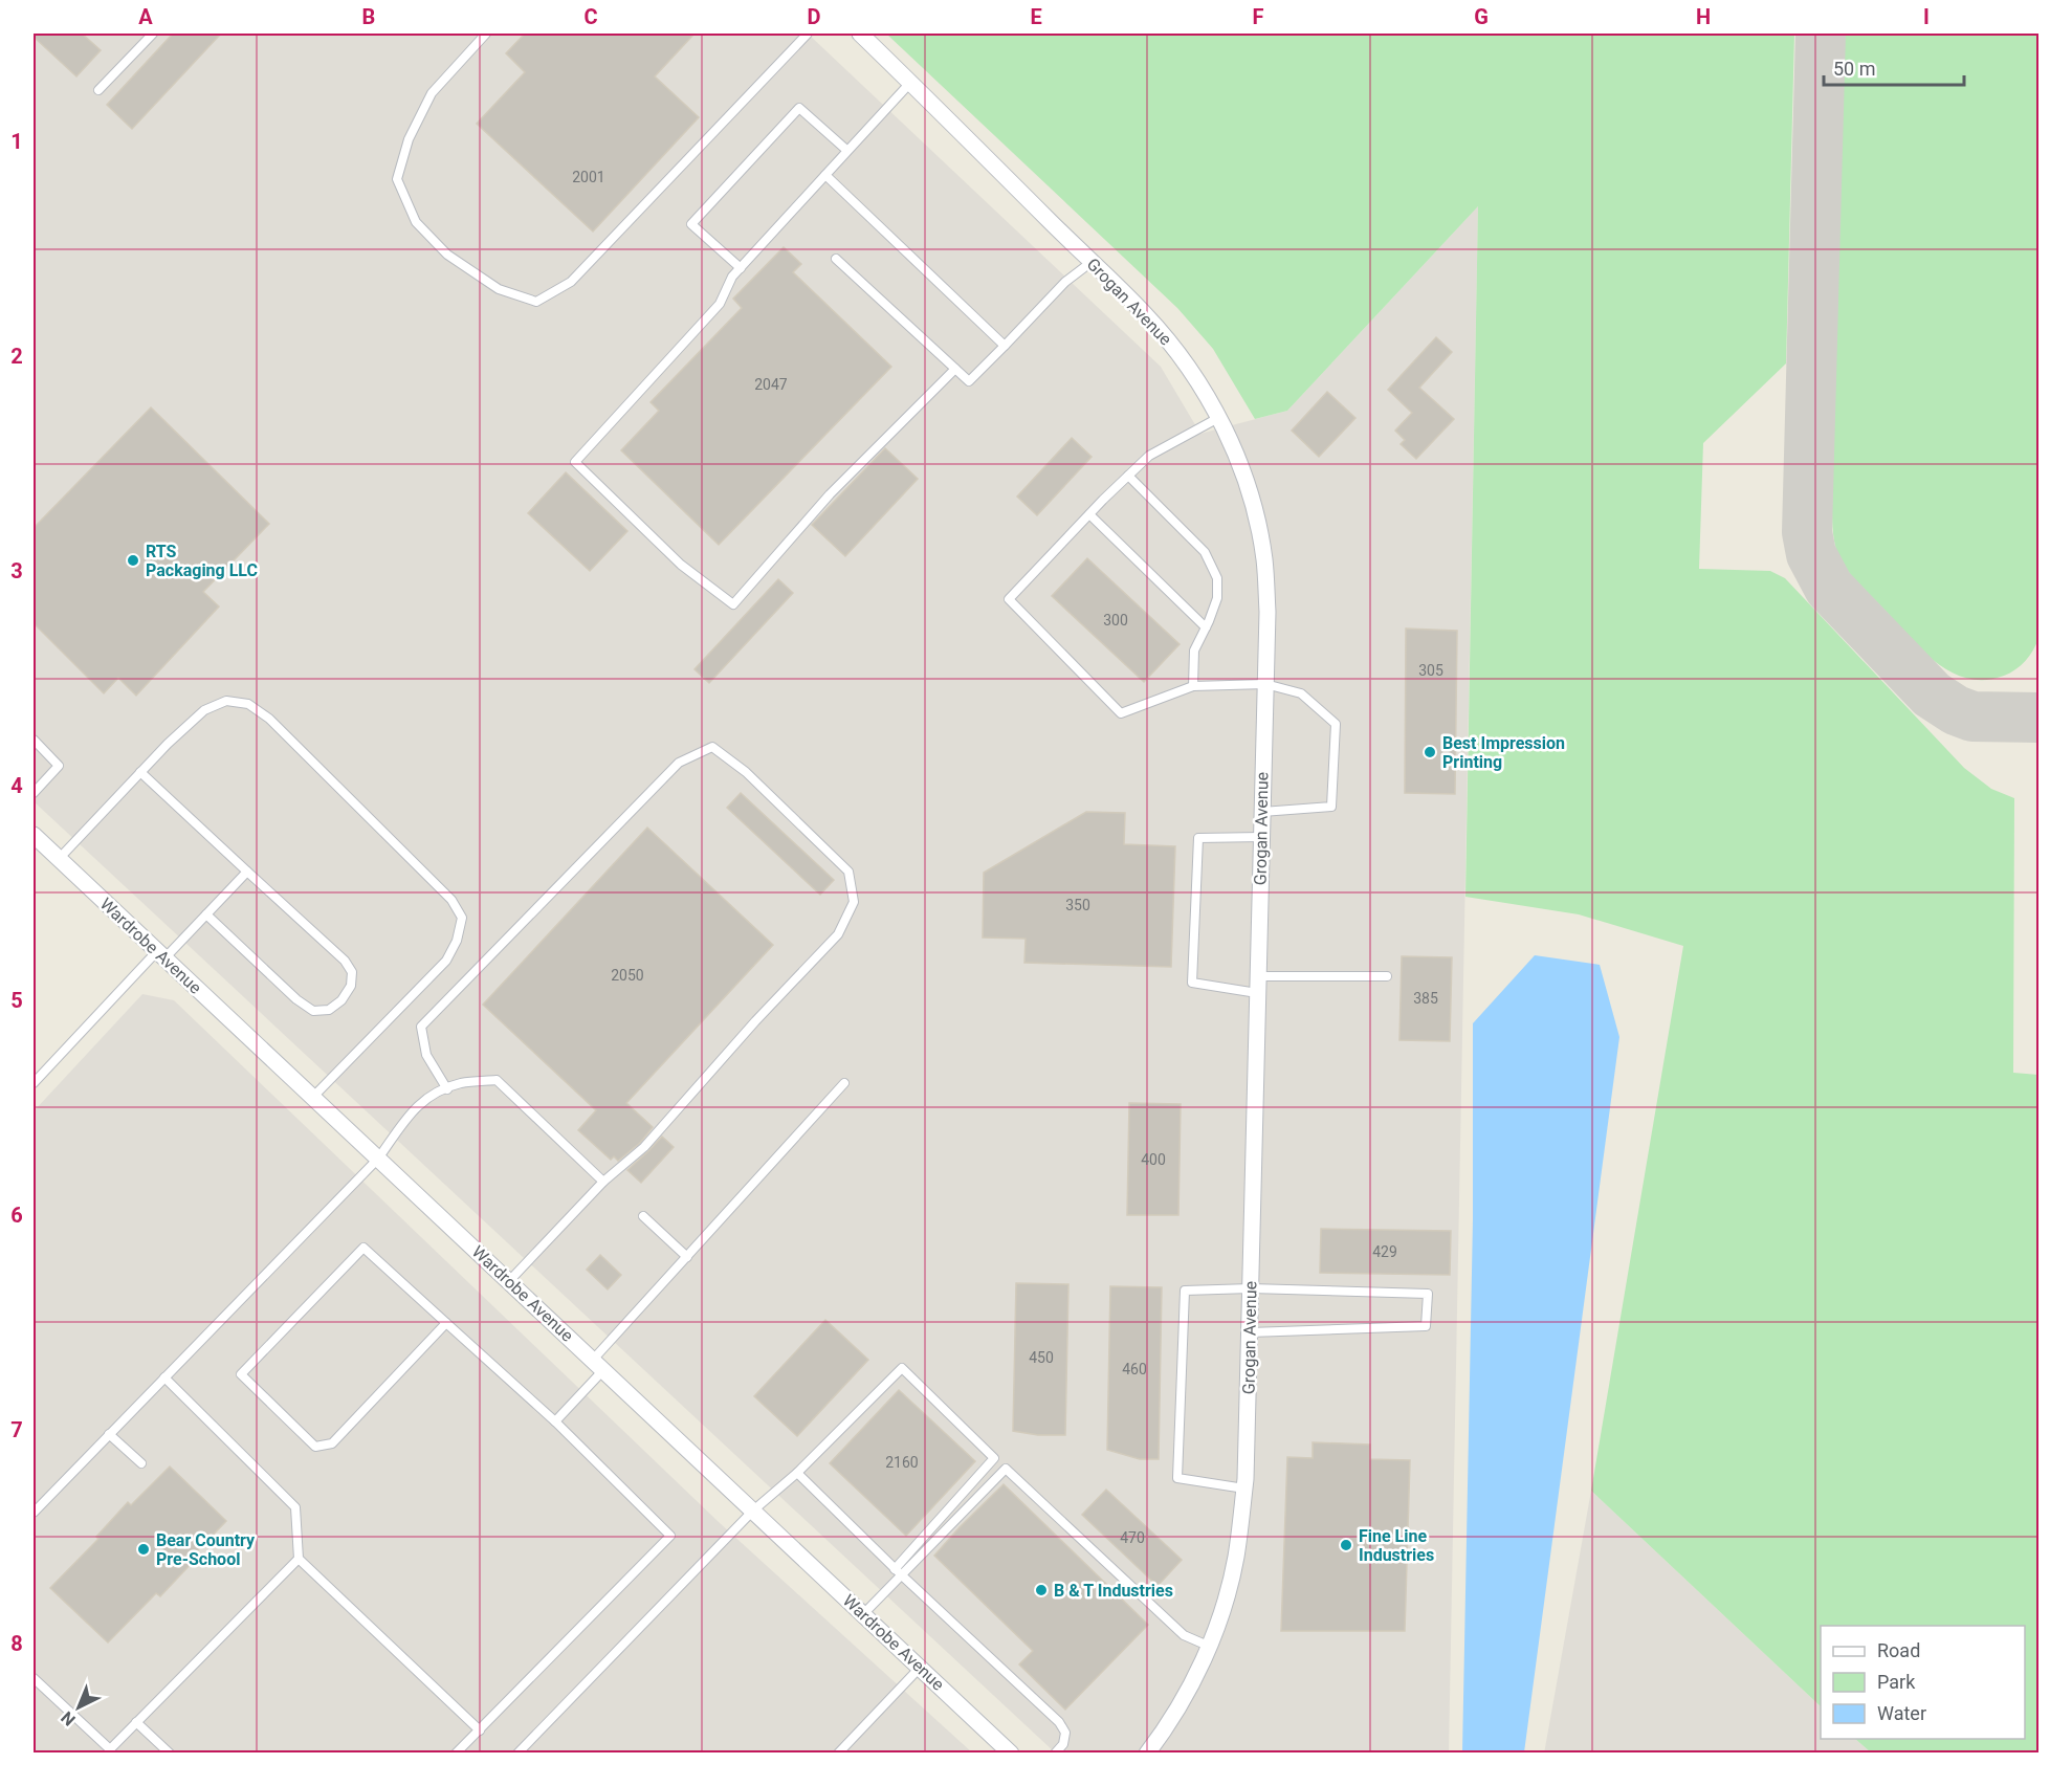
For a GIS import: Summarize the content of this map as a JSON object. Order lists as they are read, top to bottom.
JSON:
{
  "streets": {
    "street": ["Grogan Avenue", "Wardrobe Avenue"]
  },
  "places": [
    "RTS Packaging LLC",
    "Best Impression Printing",
    "Fine Line Industries",
    "Bear Country Pre-School",
    "B & T Industries"
  ],
  "house_numbers": [
    "2001",
    "2047",
    "300",
    "305",
    "350",
    "2050",
    "385",
    "400",
    "429",
    "450",
    "460",
    "2160",
    "470"
  ],
  "legend": ["Road", "Park", "Water"],
  "scale_bar": "50 m",
  "north": "bottom left",
  "grid": {
    "columns": [
      "A",
      "B",
      "C",
      "D",
      "E",
      "F",
      "G",
      "H",
      "I"
    ],
    "rows": [
      "1",
      "2",
      "3",
      "4",
      "5",
      "6",
      "7",
      "8"
    ]
  }
}
